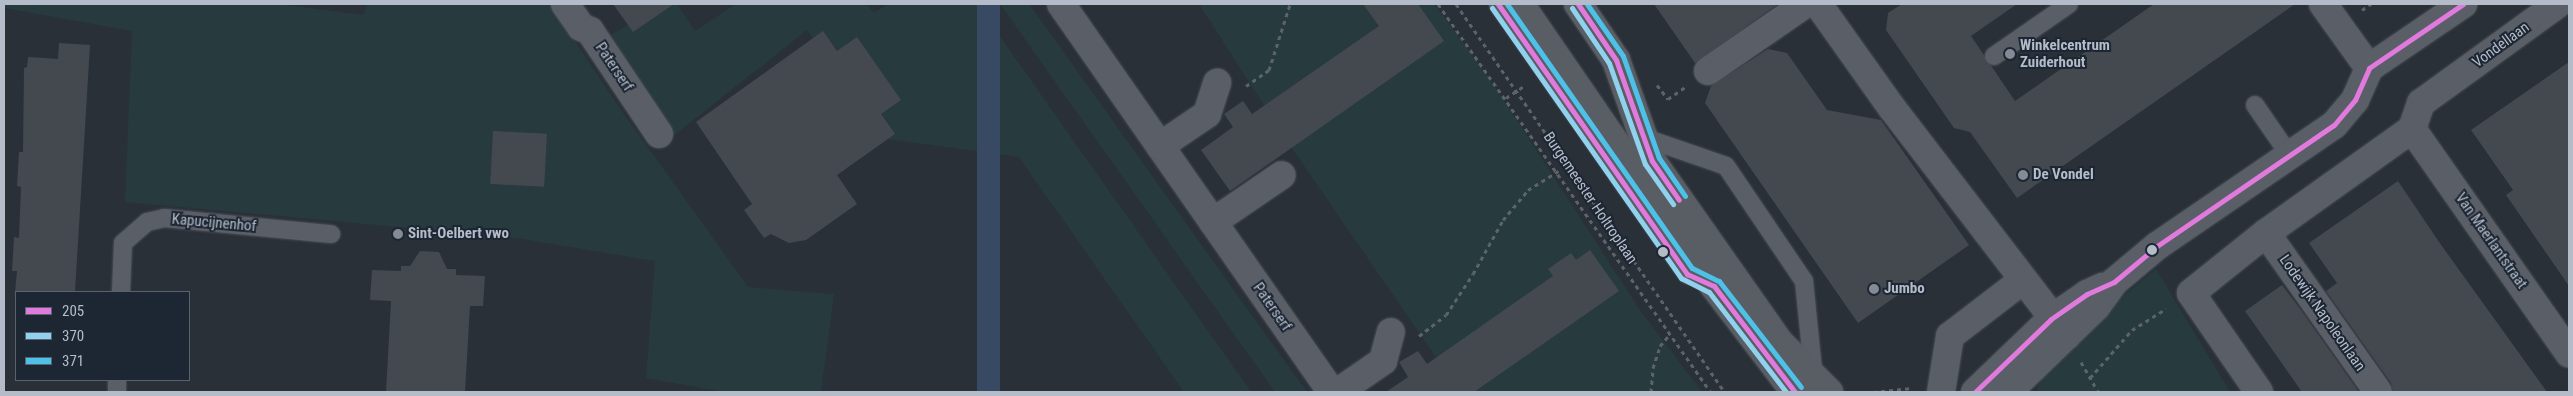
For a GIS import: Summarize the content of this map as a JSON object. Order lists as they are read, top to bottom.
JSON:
{
  "streets": {
    "street": [
      "Vondellaan",
      "Paterserf",
      "Van Maerlantstraat",
      "Lodewijk Napoleonlaan"
    ],
    "lane": ["Kapucijnenhof"],
    "path": ["Burgemeester Holtroplaan"]
  },
  "crossings": [
    ["Vondellaan", "Van Maerlantstraat"]
  ],
  "places": [
    "Winkelcentrum Zuiderhout",
    "De Vondel",
    "Sint-Oelbert vwo",
    "Jumbo"
  ],
  "lines": ["transit line 205", "transit line 371", "transit line 370"],
  "legend": ["205", "370", "371"]
}
